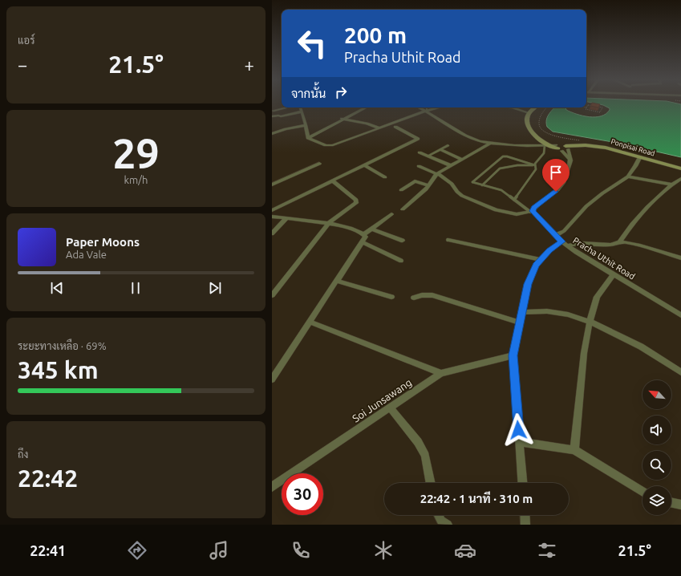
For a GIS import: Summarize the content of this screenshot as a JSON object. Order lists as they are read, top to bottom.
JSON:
{
  "streets": {
    "street": ["Ponpisai Road", "Pracha Uthit Road", "Soi Junsawang"]
  },
  "north": "top left",
  "page": {
    "tile": [
      "แอร์",
      ["29", "km/h"],
      ["ระยะทางเหลือ · 69%", "345 km"],
      ["ถึง", "22:42"]
    ],
    "turn": ["200 m", "Pracha Uthit Road"],
    "heat": ["−", "21.5°", "+"],
    "then": "จากนั้น",
    "song": ["Paper Moons", "Ada Vale"],
    "limit": "30",
    "trip": "22:42 · 1 นาที · 310 m",
    "tabs": ["22:41", "21.5°"]
  }
}
